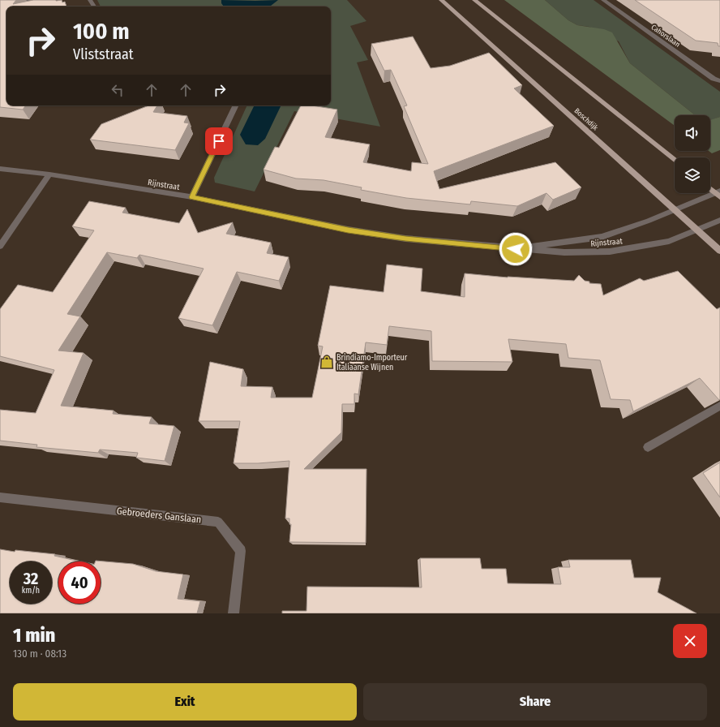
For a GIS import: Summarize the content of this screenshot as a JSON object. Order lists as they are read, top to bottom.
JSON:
{
  "streets": {
    "main road": ["Boschdijk"],
    "street": ["Cahorslaan", "Rijnstraat", "Gebroeders Ganslaan"]
  },
  "crossings": [
    ["Boschdijk", "Rijnstraat"]
  ],
  "places": {
    "shop": ["Brindiamo-Importeur Italiaanse Wijnen"]
  },
  "page": {
    "turn": ["100 m", "Vliststraat"],
    "speed": "32 km/h",
    "limit": "40",
    "heading": ["1 min", "130 m · 08:13"],
    "buttons": ["Exit", "Share"]
  }
}
